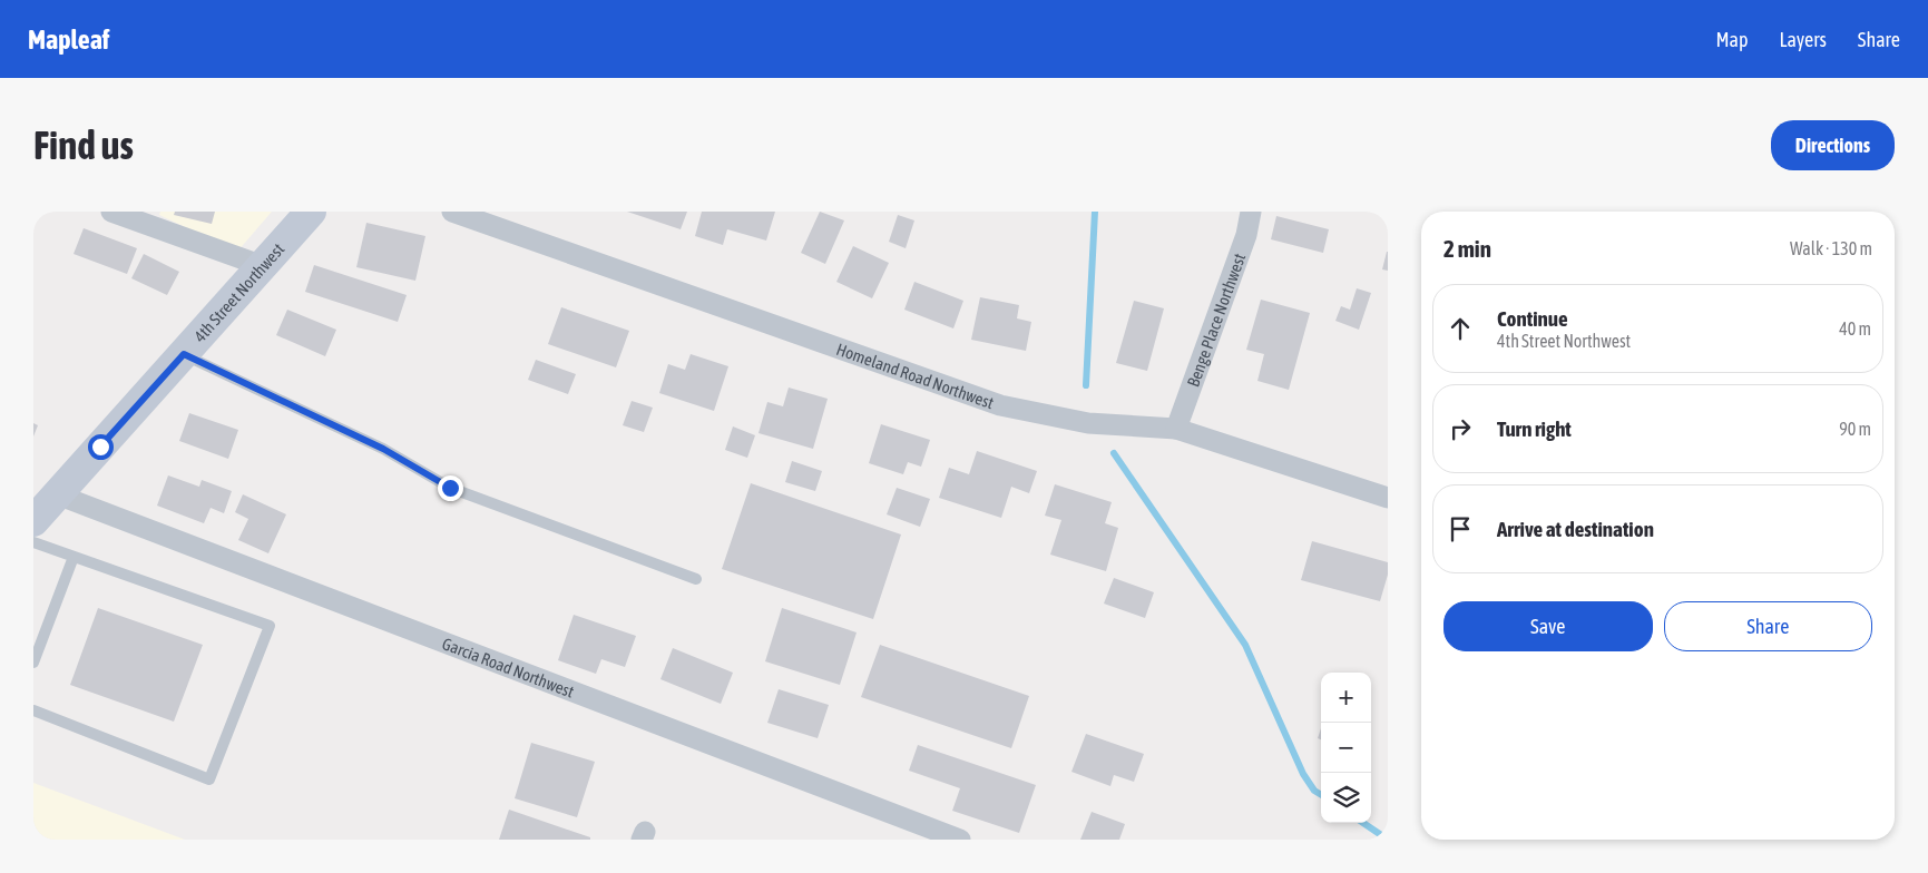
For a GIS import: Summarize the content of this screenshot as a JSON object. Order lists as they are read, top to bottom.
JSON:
{
  "streets": {
    "main road": ["4th Street Northwest"],
    "street": ["Benge Place Northwest", "Homeland Road Northwest", "Garcia Road Northwest"]
  },
  "crossings": [
    ["4th Street Northwest", "Garcia Road Northwest"],
    ["Benge Place Northwest", "Homeland Road Northwest"]
  ],
  "page": {
    "header": "Mapleaf",
    "nav": ["Map", "Layers", "Share"],
    "buttons": [
      "Directions",
      ["Save", "Share"]
    ],
    "title": "Find us",
    "heading": ["2 min", "Walk · 130 m"],
    "list": [
      ["Continue", "4th Street Northwest", "40 m"],
      ["Turn right", "90 m"],
      "Arrive at destination"
    ],
    "map_buttons": ["+", "−"]
  }
}
